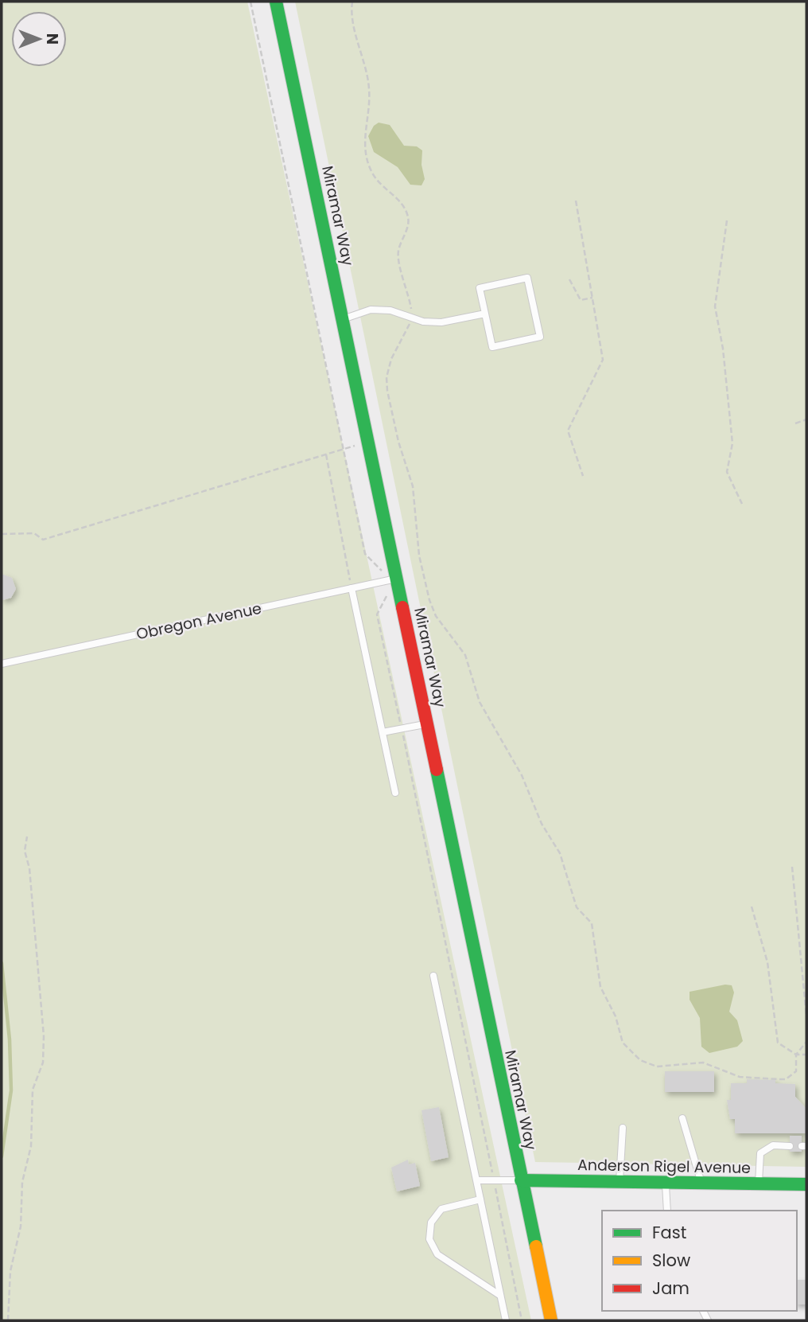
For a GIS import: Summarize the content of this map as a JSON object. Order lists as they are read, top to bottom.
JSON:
{
  "streets": {
    "street": ["Miramar Way", "Anderson Rigel Avenue"],
    "lane": ["Obregon Avenue"]
  },
  "crossings": [
    ["Miramar Way", "Obregon Avenue"],
    ["Miramar Way", "Anderson Rigel Avenue"]
  ],
  "legend": ["Fast", "Slow", "Jam"],
  "north": "right"
}
